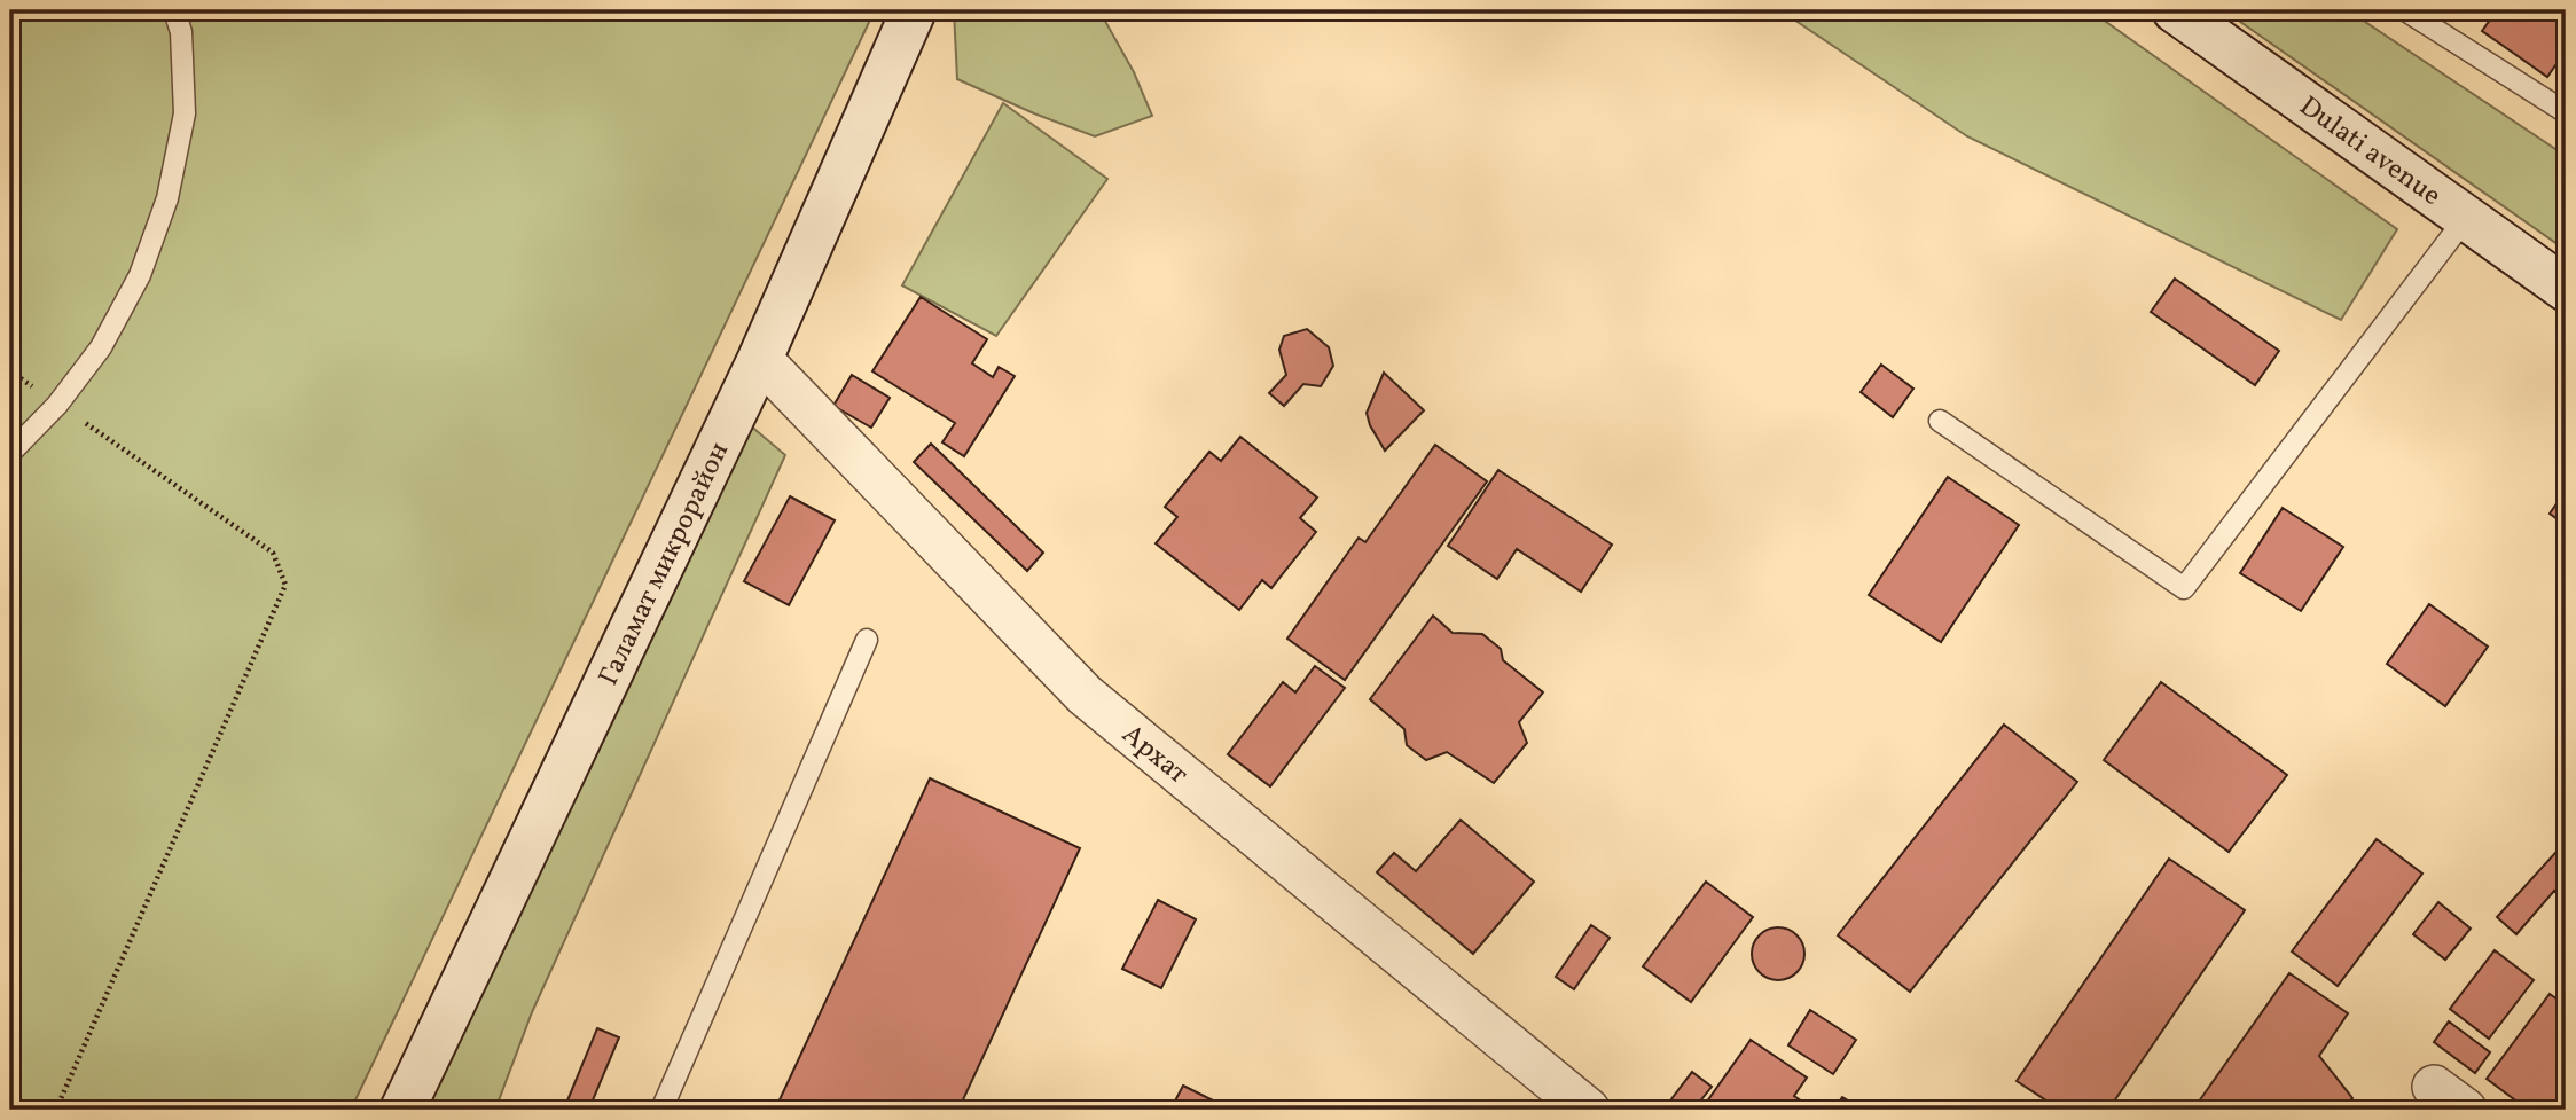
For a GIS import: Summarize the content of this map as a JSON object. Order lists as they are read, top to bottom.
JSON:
{
  "streets": {
    "street": ["Dulati avenue", "Галамат микрорайон", "Архат"]
  },
  "crossings": [
    ["Галамат микрорайон", "Архат"]
  ]
}
